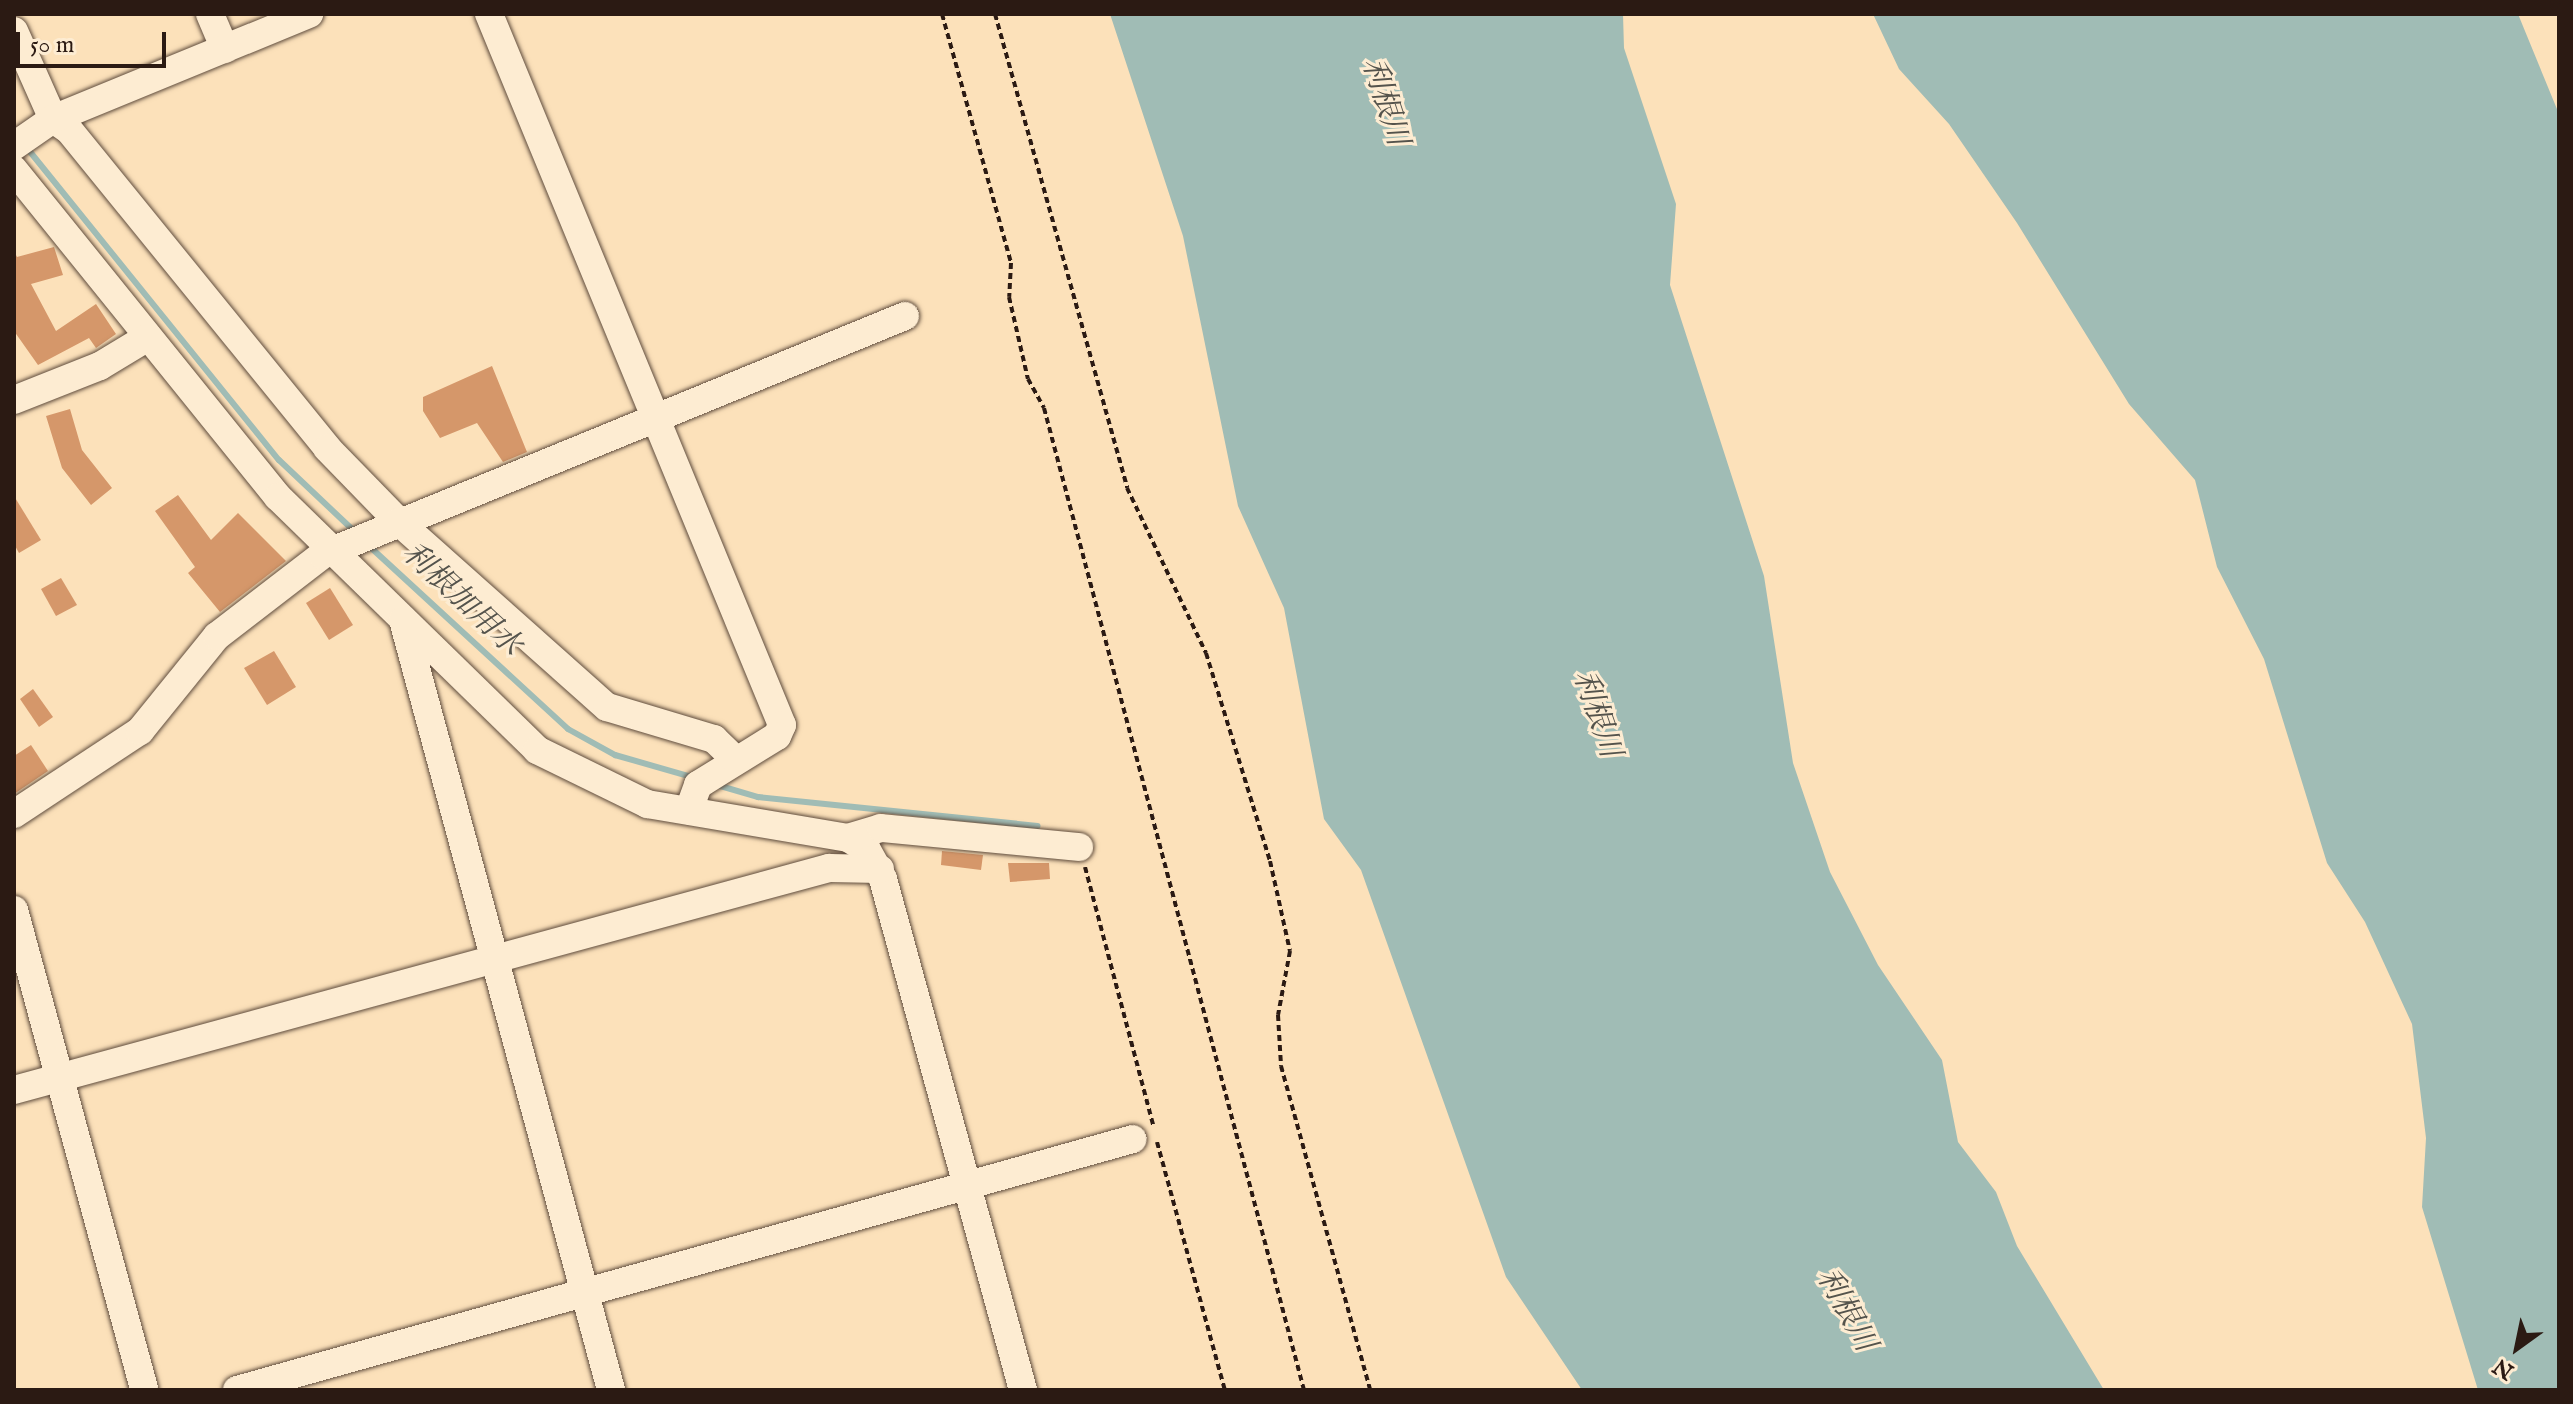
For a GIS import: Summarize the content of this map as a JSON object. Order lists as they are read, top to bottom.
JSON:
{
  "water": ["利根川", "利根加用水"],
  "scale_bar": "50 m",
  "north": "bottom left"
}
